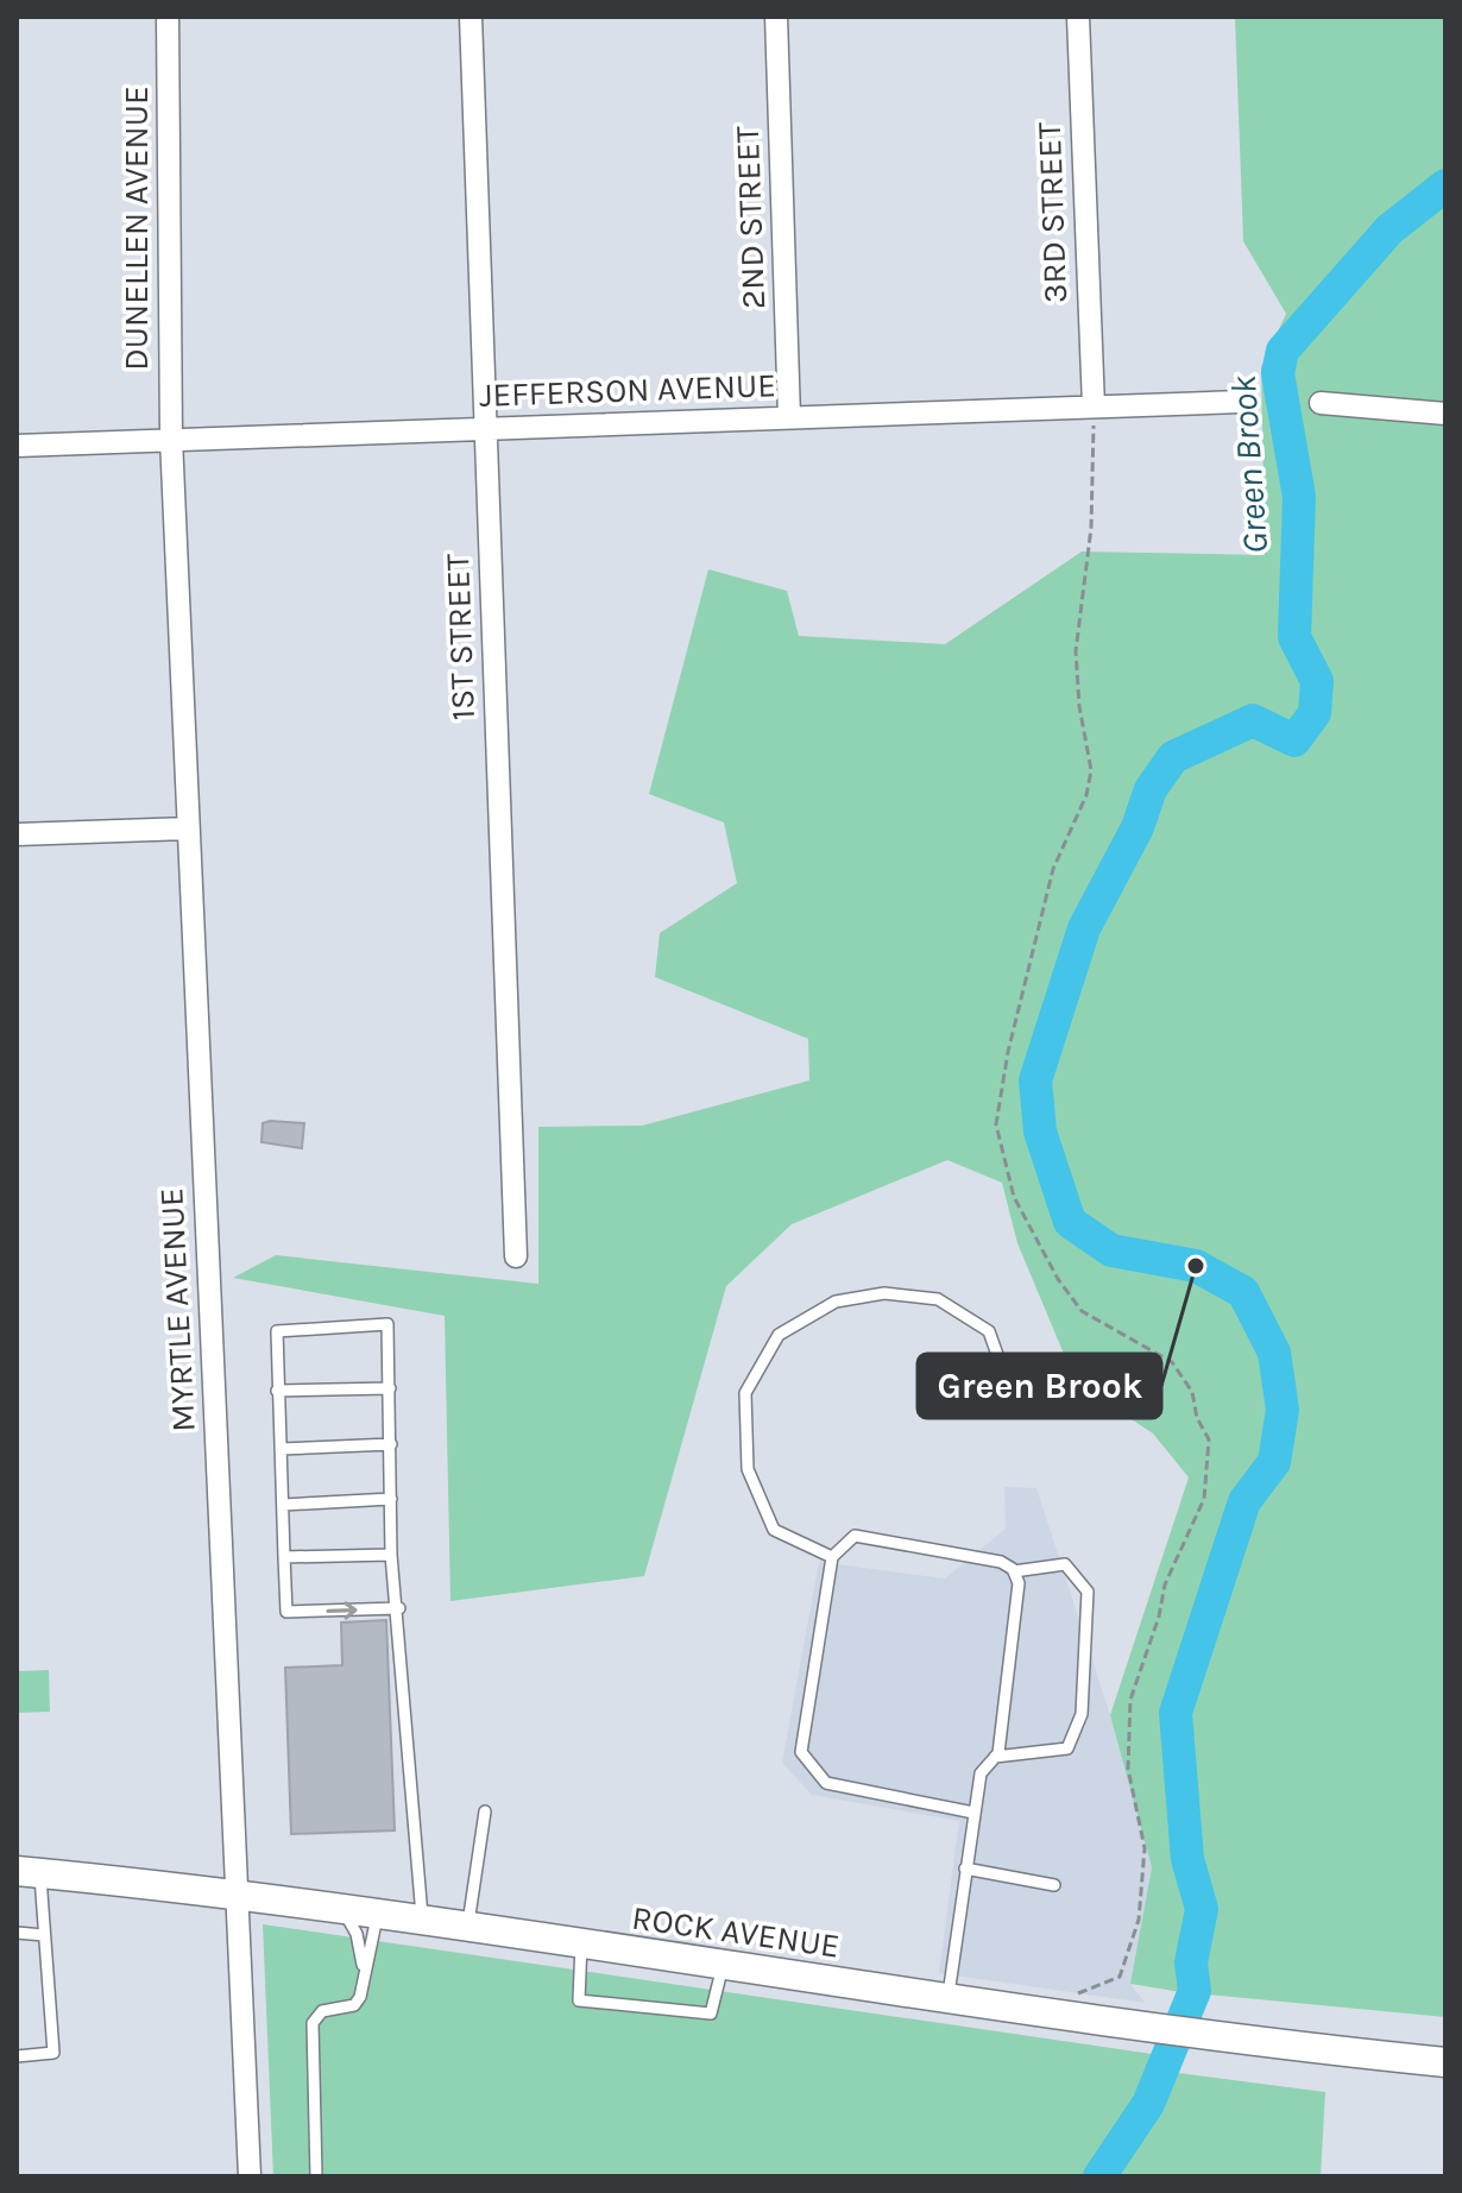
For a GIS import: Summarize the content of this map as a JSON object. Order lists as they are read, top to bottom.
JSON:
{
  "streets": {
    "street": [
      "3RD STREET",
      "2ND STREET",
      "DUNELLEN AVENUE",
      "JEFFERSON AVENUE",
      "1ST STREET",
      "MYRTLE AVENUE",
      "ROCK AVENUE"
    ]
  },
  "crossings": [
    ["3RD STREET", "JEFFERSON AVENUE"],
    ["2ND STREET", "JEFFERSON AVENUE"],
    ["DUNELLEN AVENUE", "JEFFERSON AVENUE"],
    ["DUNELLEN AVENUE", "MYRTLE AVENUE"],
    ["JEFFERSON AVENUE", "1ST STREET"],
    ["JEFFERSON AVENUE", "MYRTLE AVENUE"],
    ["MYRTLE AVENUE", "ROCK AVENUE"]
  ],
  "water": ["Green Brook"],
  "places": ["Green Brook"]
}
